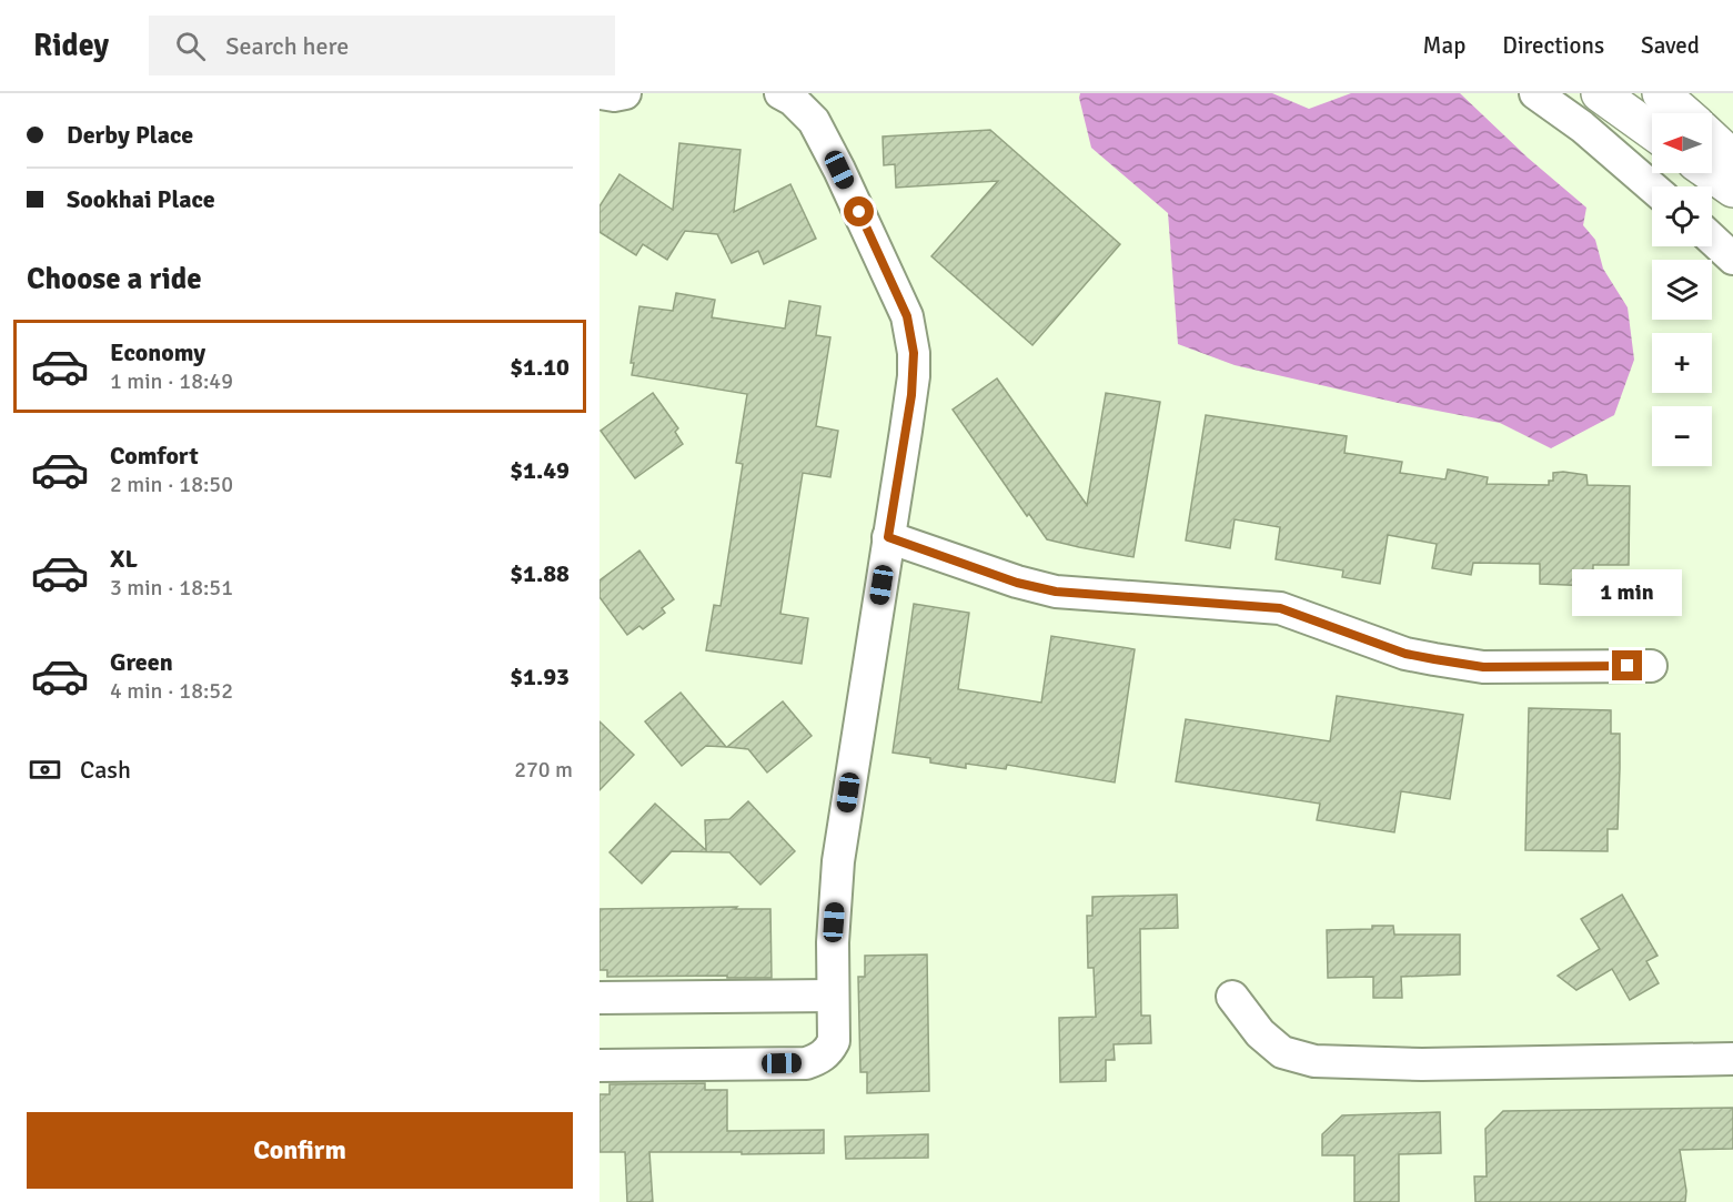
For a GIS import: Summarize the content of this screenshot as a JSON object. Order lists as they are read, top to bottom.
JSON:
{
  "north": "left",
  "page": {
    "header": "Ridey",
    "search": "Search here",
    "nav": ["Map", "Directions", "Saved"],
    "banner": ["Derby Place", "Sookhai Place"],
    "map_buttons": ["+", "−"],
    "heading": "Choose a ride",
    "list": [
      {
        "name": "Economy",
        "note": "1 min · 18:49",
        "value": "$1.10"
      },
      {
        "name": "Comfort",
        "note": "2 min · 18:50",
        "value": "$1.49"
      },
      {
        "name": "XL",
        "note": "3 min · 18:51",
        "value": "$1.88"
      },
      {
        "name": "Green",
        "note": "4 min · 18:52",
        "value": "$1.93"
      }
    ],
    "bubble": "1 min",
    "pay": ["Cash", "270 m"],
    "buttons": "Confirm"
  }
}
